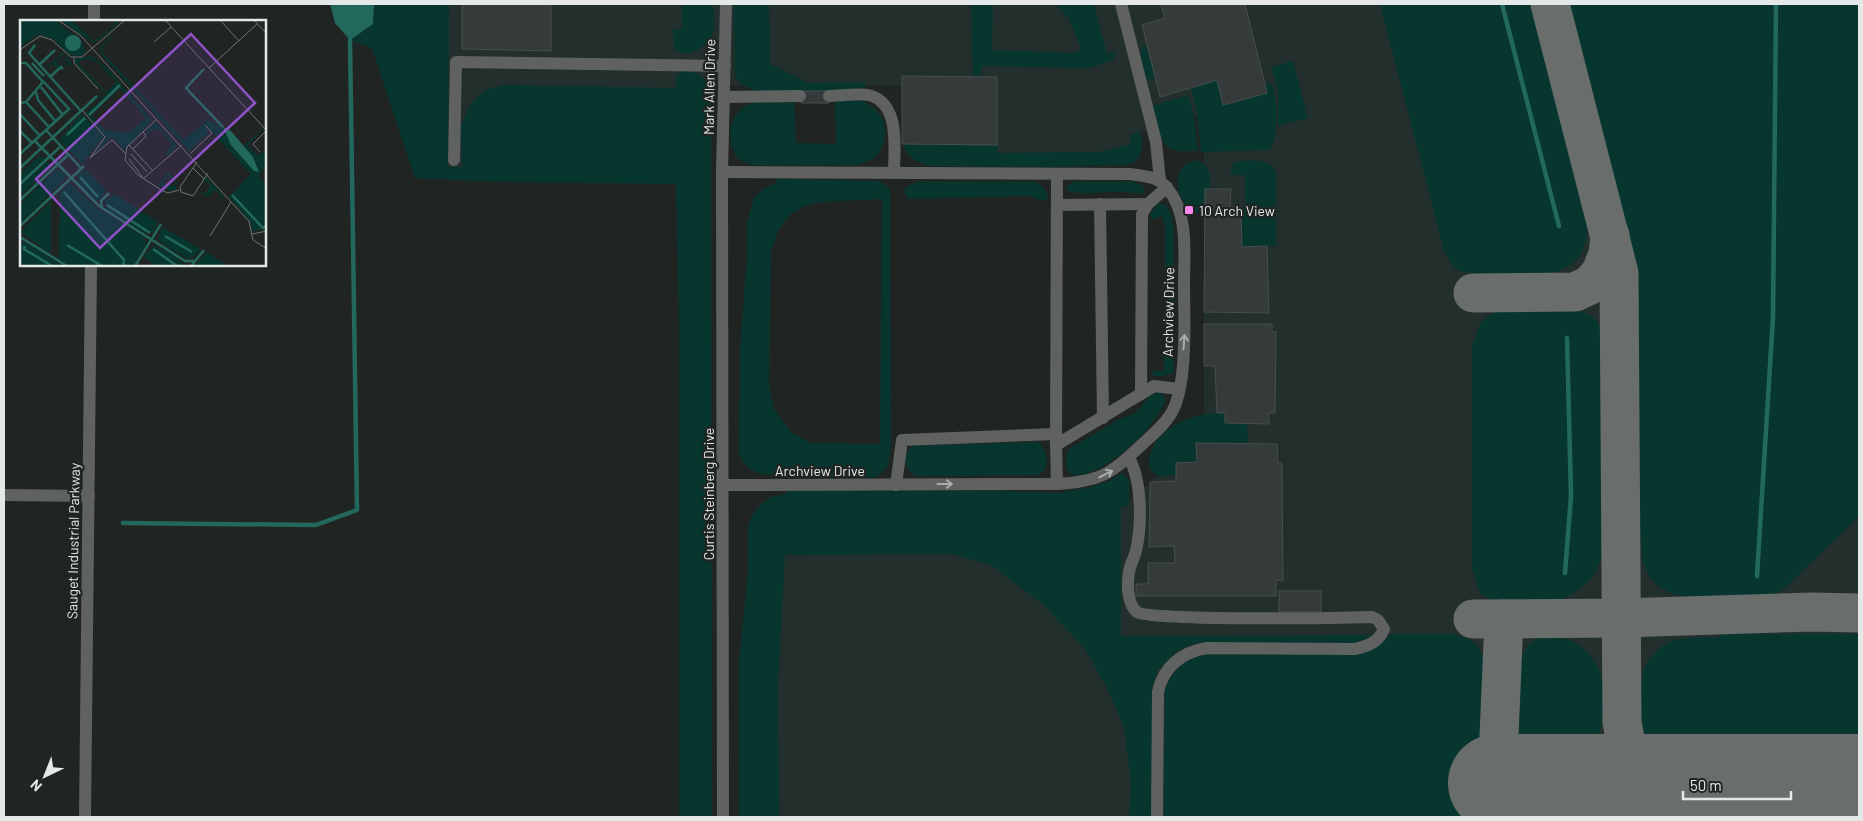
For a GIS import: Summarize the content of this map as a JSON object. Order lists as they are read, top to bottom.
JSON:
{
  "streets": {
    "street": [
      "Mark Allen Drive",
      "Archview Drive",
      "Curtis Steinberg Drive",
      "Sauget Industrial Parkway"
    ]
  },
  "crossings": [
    ["Mark Allen Drive", "Curtis Steinberg Drive"],
    ["Archview Drive", "Curtis Steinberg Drive"]
  ],
  "places": {
    "transit": ["10 Arch View"]
  },
  "scale_bar": "50 m",
  "north": "bottom left"
}
